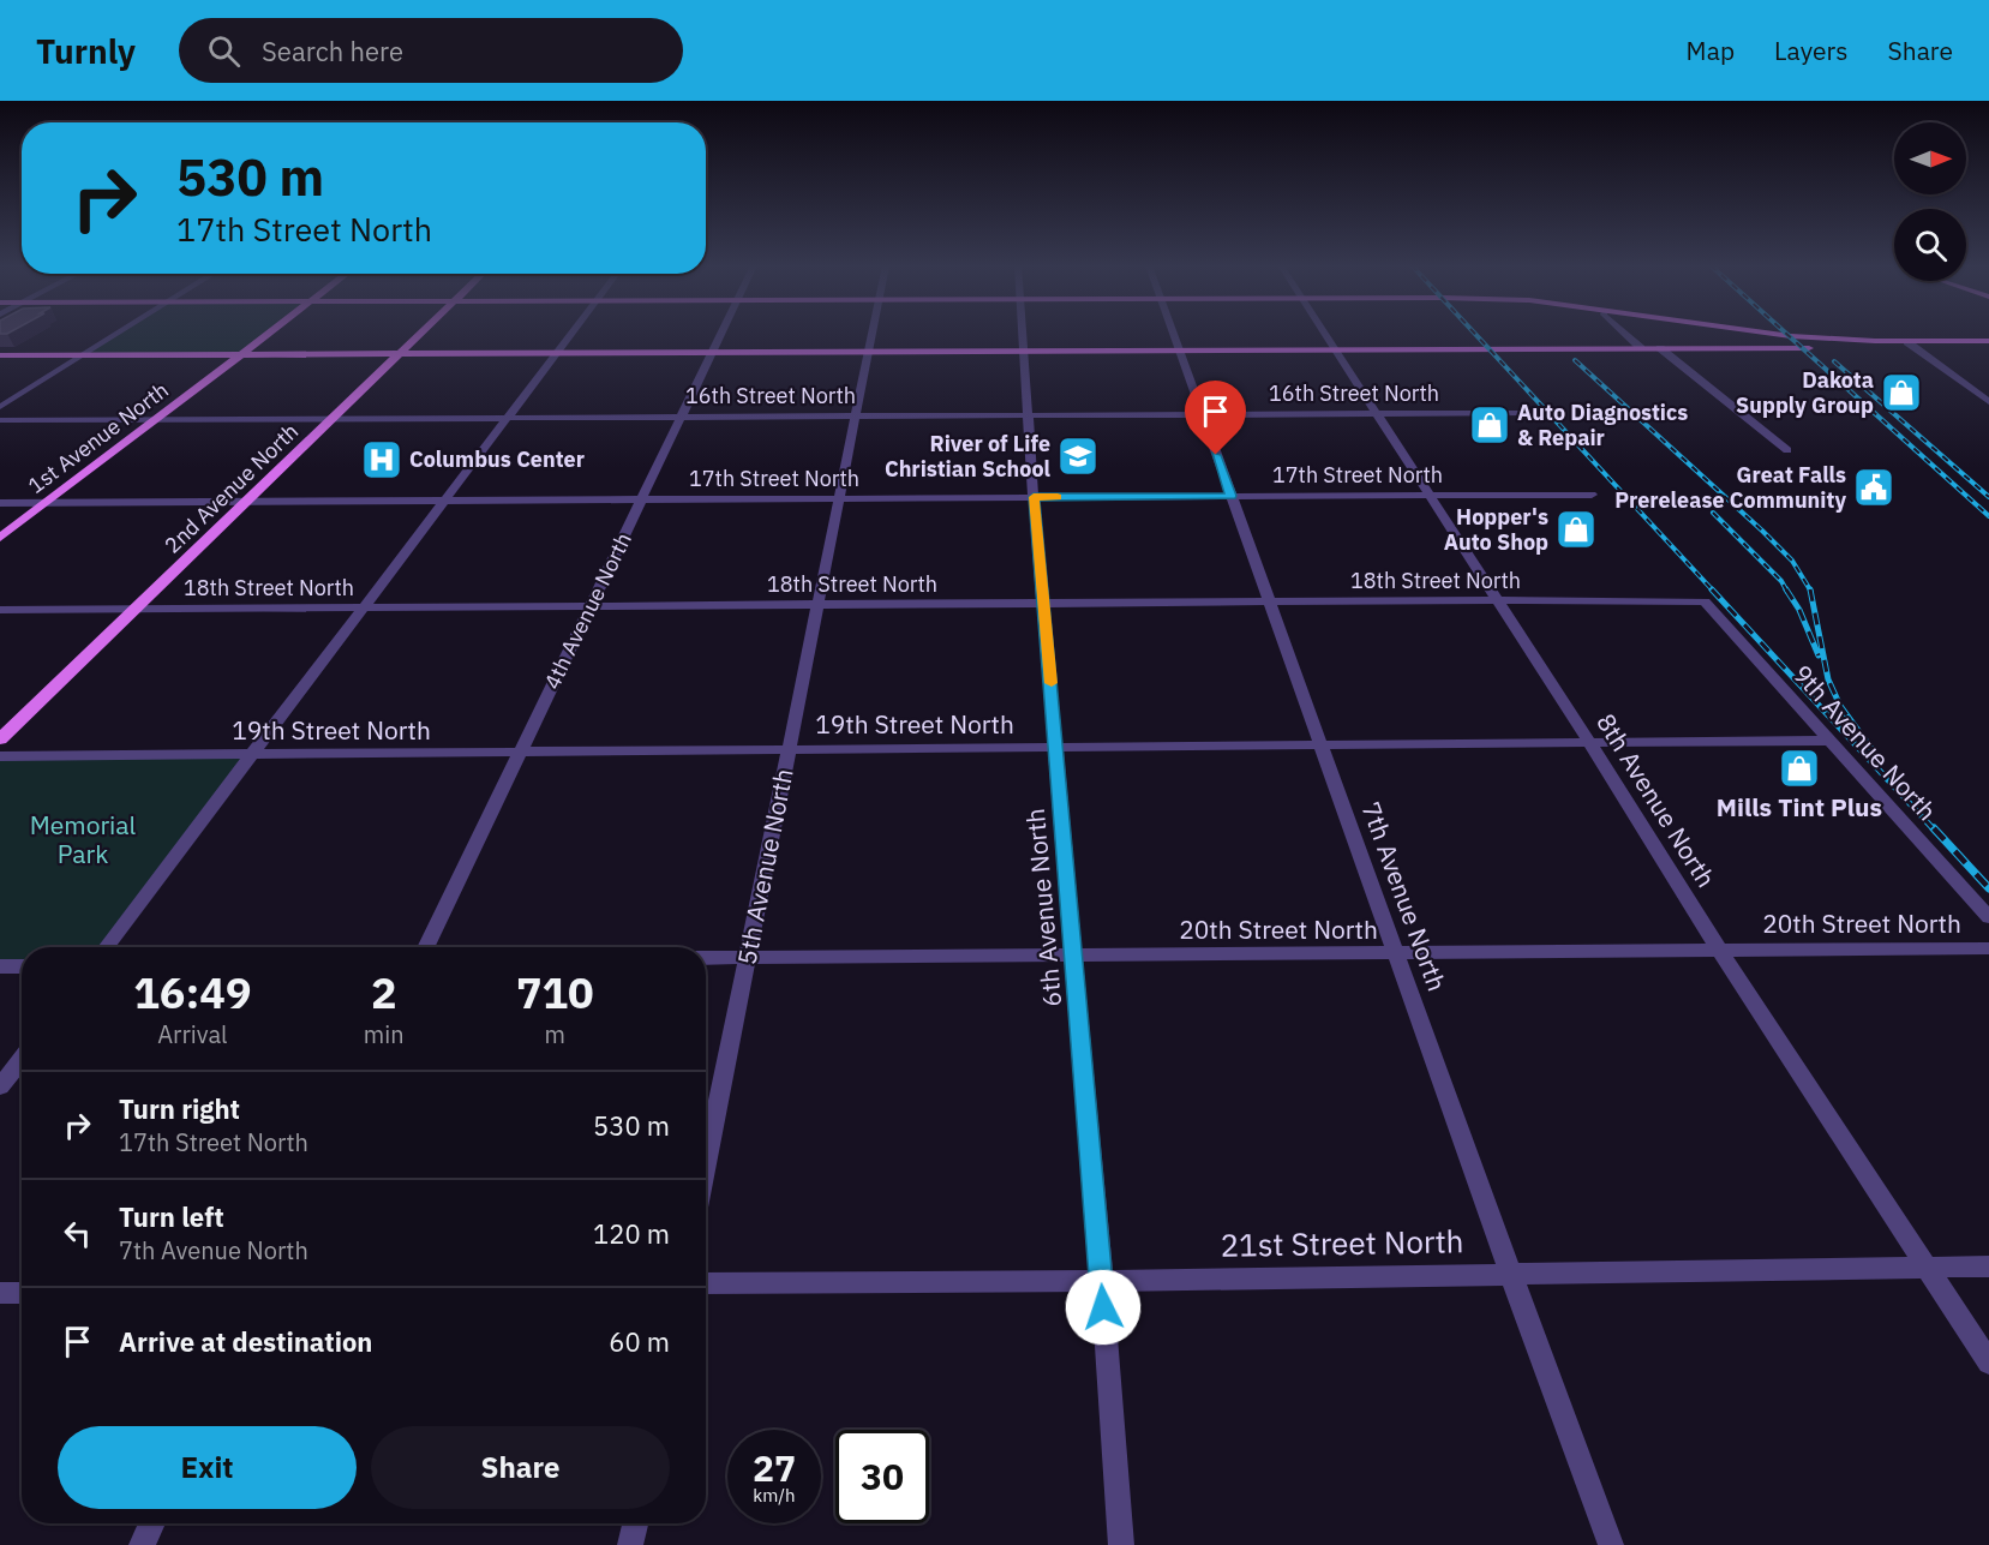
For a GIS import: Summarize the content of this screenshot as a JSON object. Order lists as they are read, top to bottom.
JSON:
{
  "streets": {
    "main road": ["1st Avenue North", "2nd Avenue North"],
    "street": [
      "16th Street North",
      "17th Street North",
      "18th Street North",
      "4th Avenue North",
      "19th Street North",
      "9th Avenue North",
      "8th Avenue North",
      "5th Avenue North",
      "7th Avenue North",
      "6th Avenue North",
      "20th Street North",
      "21st Street North"
    ]
  },
  "crossings": [
    ["16th Street North", "1st Avenue North"],
    ["16th Street North", "2nd Avenue North"],
    ["16th Street North", "4th Avenue North"],
    ["16th Street North", "8th Avenue North"],
    ["16th Street North", "5th Avenue North"],
    ["16th Street North", "7th Avenue North"],
    ["16th Street North", "6th Avenue North"],
    ["1st Avenue North", "17th Street North"],
    ["17th Street North", "2nd Avenue North"],
    ["17th Street North", "4th Avenue North"],
    ["17th Street North", "8th Avenue North"],
    ["17th Street North", "5th Avenue North"],
    ["17th Street North", "7th Avenue North"],
    ["17th Street North", "6th Avenue North"],
    ["2nd Avenue North", "18th Street North"],
    ["18th Street North", "4th Avenue North"],
    ["18th Street North", "9th Avenue North"],
    ["18th Street North", "8th Avenue North"],
    ["18th Street North", "5th Avenue North"],
    ["18th Street North", "7th Avenue North"],
    ["18th Street North", "6th Avenue North"],
    ["4th Avenue North", "19th Street North"],
    ["19th Street North", "9th Avenue North"],
    ["19th Street North", "8th Avenue North"],
    ["19th Street North", "5th Avenue North"],
    ["19th Street North", "7th Avenue North"],
    ["19th Street North", "6th Avenue North"],
    ["8th Avenue North", "20th Street North"],
    ["8th Avenue North", "21st Street North"],
    ["5th Avenue North", "20th Street North"],
    ["7th Avenue North", "20th Street North"],
    ["7th Avenue North", "21st Street North"],
    ["6th Avenue North", "20th Street North"],
    ["6th Avenue North", "21st Street North"]
  ],
  "parks": ["Memorial Park"],
  "places": {
    "shop": [
      "Dakota Supply Group",
      "Auto Diagnostics & Repair",
      "Hopper's Auto Shop",
      "Mills Tint Plus"
    ],
    "school or university": ["River of Life Christian School"],
    "hospital": ["Columbus Center"],
    "public building": ["Great Falls Prerelease Community"]
  },
  "north": "right",
  "page": {
    "header": "Turnly",
    "search": "Search here",
    "nav": ["Map", "Layers", "Share"],
    "turn": ["530 m", "17th Street North"],
    "eta": [
      "16:49",
      "Arrival",
      "2",
      "min",
      "710",
      "m"
    ],
    "list": [
      {
        "name": "Turn right",
        "note": "17th Street North",
        "value": "530 m"
      },
      {
        "name": "Turn left",
        "note": "7th Avenue North",
        "value": "120 m"
      },
      {
        "name": "Arrive at destination",
        "value": "60 m"
      }
    ],
    "buttons": ["Exit", "Share"],
    "speed": "27 km/h",
    "limit": "30"
  }
}
